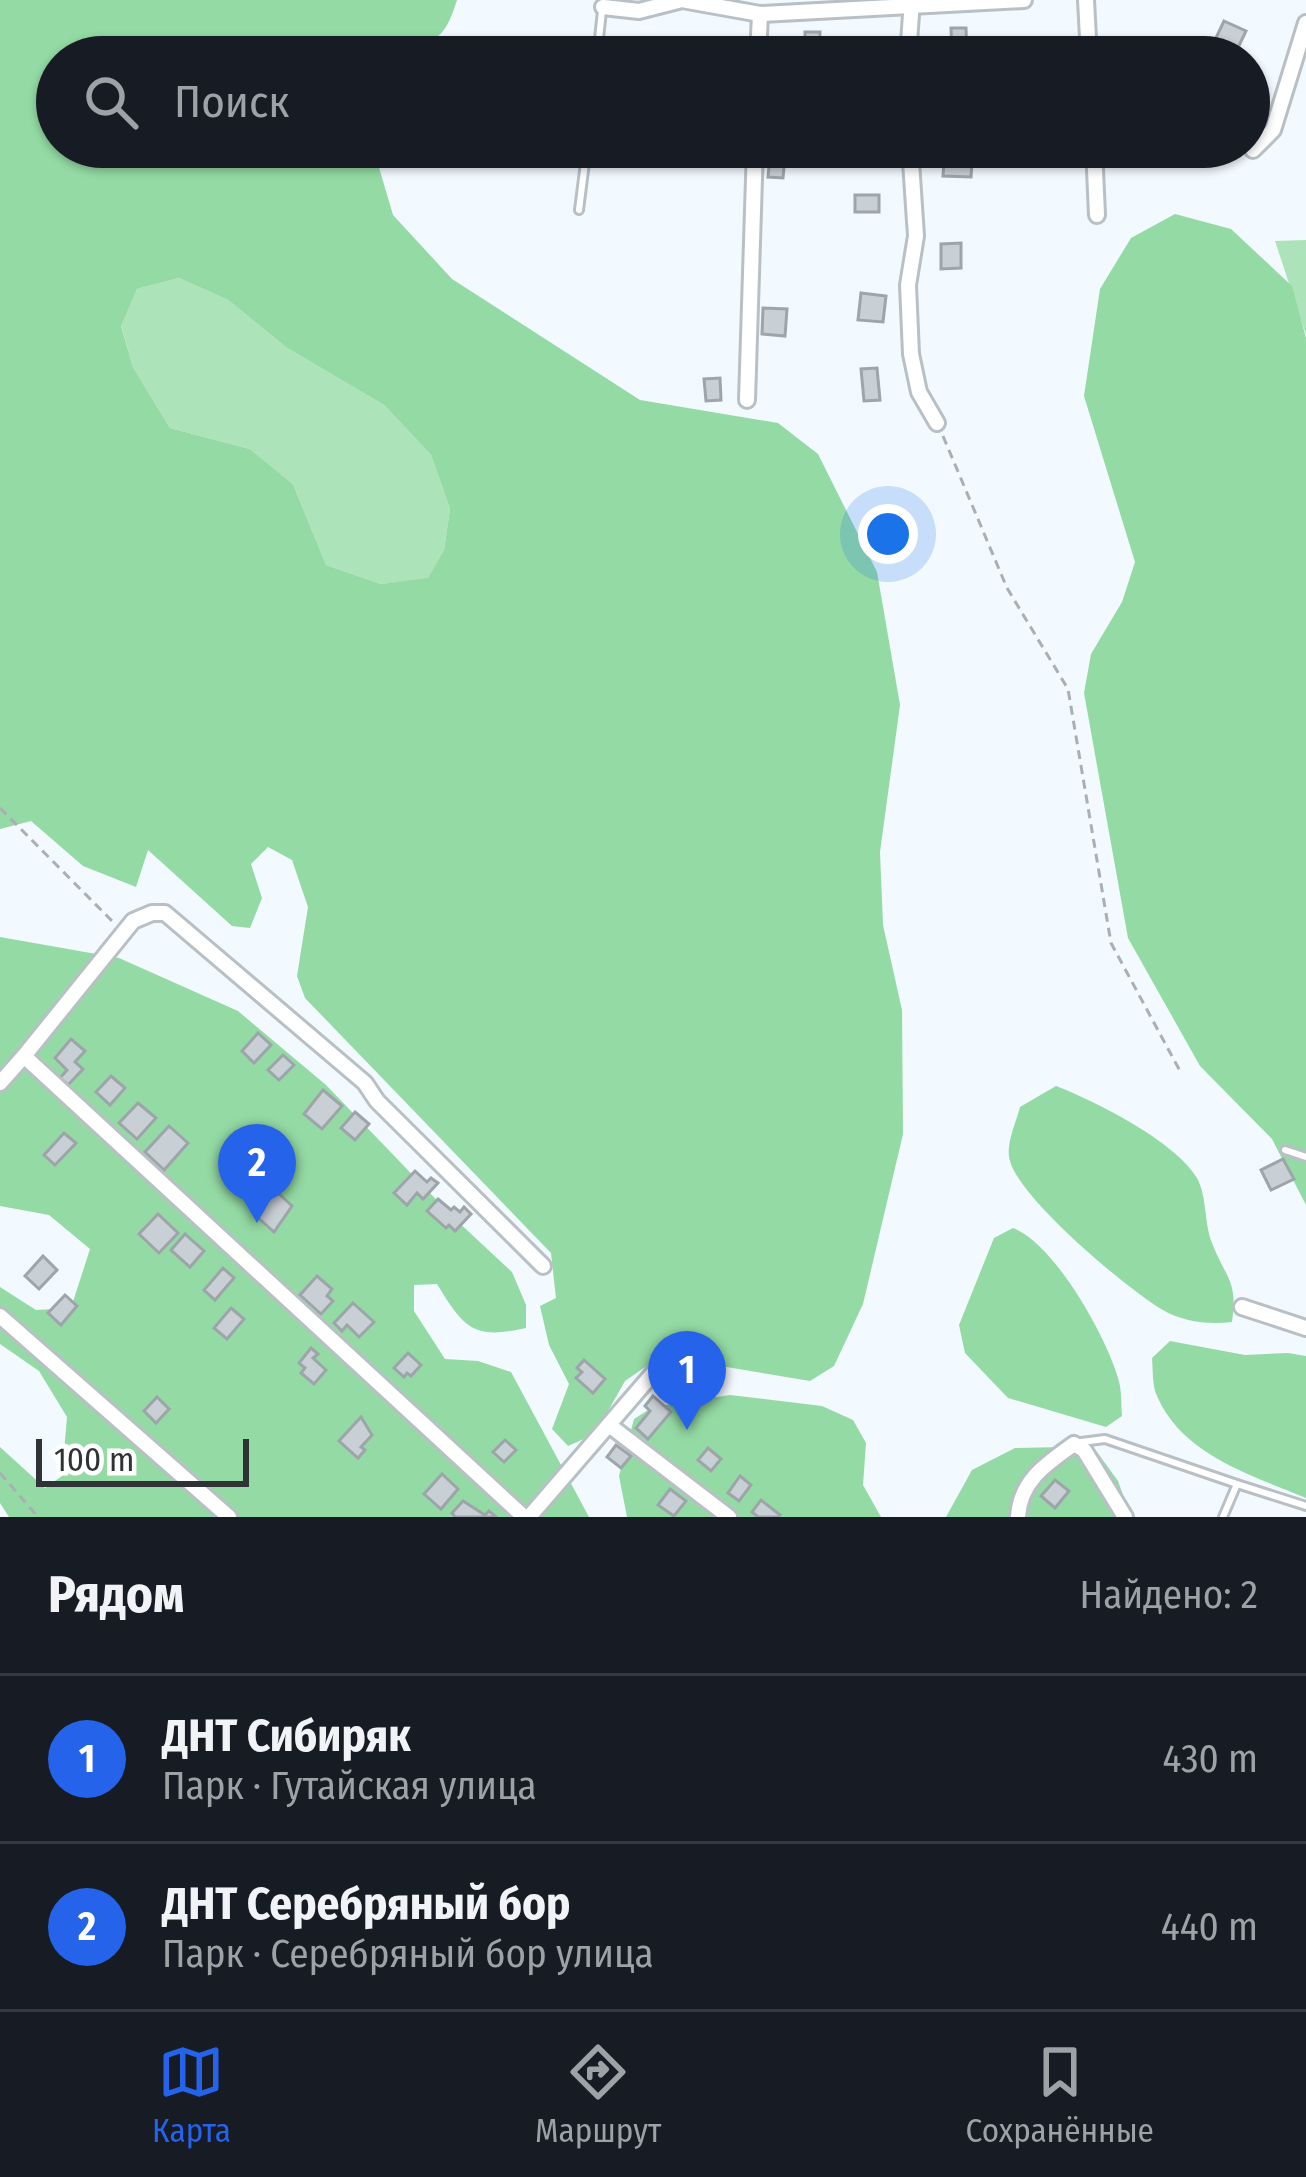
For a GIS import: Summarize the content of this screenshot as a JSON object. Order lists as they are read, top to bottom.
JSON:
{
  "scale_bar": "100 m",
  "page": {
    "search": "Поиск",
    "pins": ["2", "1"],
    "scale": "100 m",
    "heading": ["Рядом", "Найдено: 2"],
    "list": [
      {
        "mark": "1",
        "name": "ДНТ Сибиряк",
        "note": "Парк · Гутайская улица",
        "value": "430 m"
      },
      {
        "mark": "2",
        "name": "ДНТ Серебряный бор",
        "note": "Парк · Серебряный бор улица",
        "value": "440 m"
      }
    ],
    "nav": ["Карта", "Маршрут", "Сохранённые"]
  }
}
